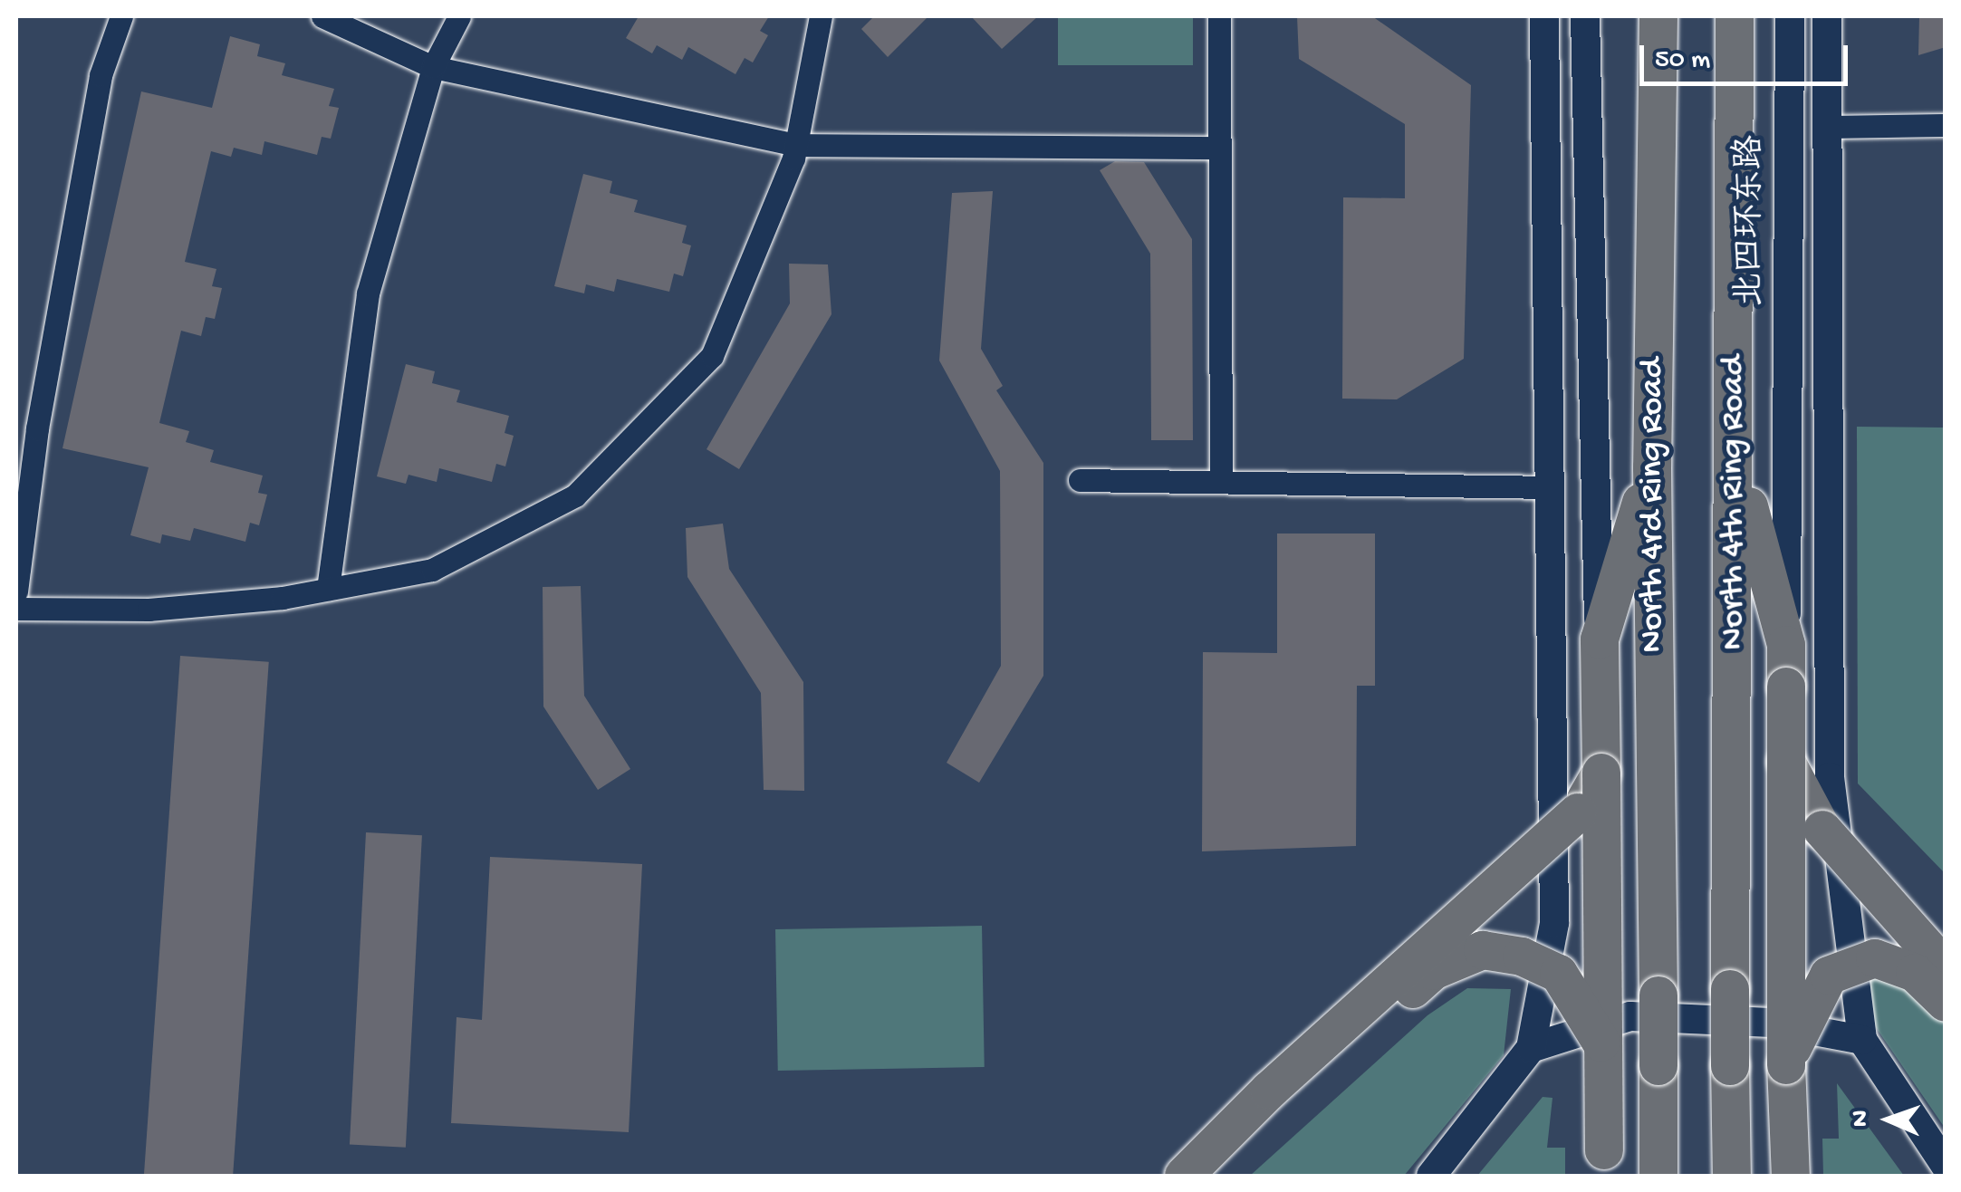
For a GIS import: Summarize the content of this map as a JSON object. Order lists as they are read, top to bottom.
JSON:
{
  "streets": {
    "highway": ["North 4th Ring Road", "North 4rd Ring Road"],
    "street": ["北四环东路"]
  },
  "scale_bar": "50 m",
  "north": "left"
}
